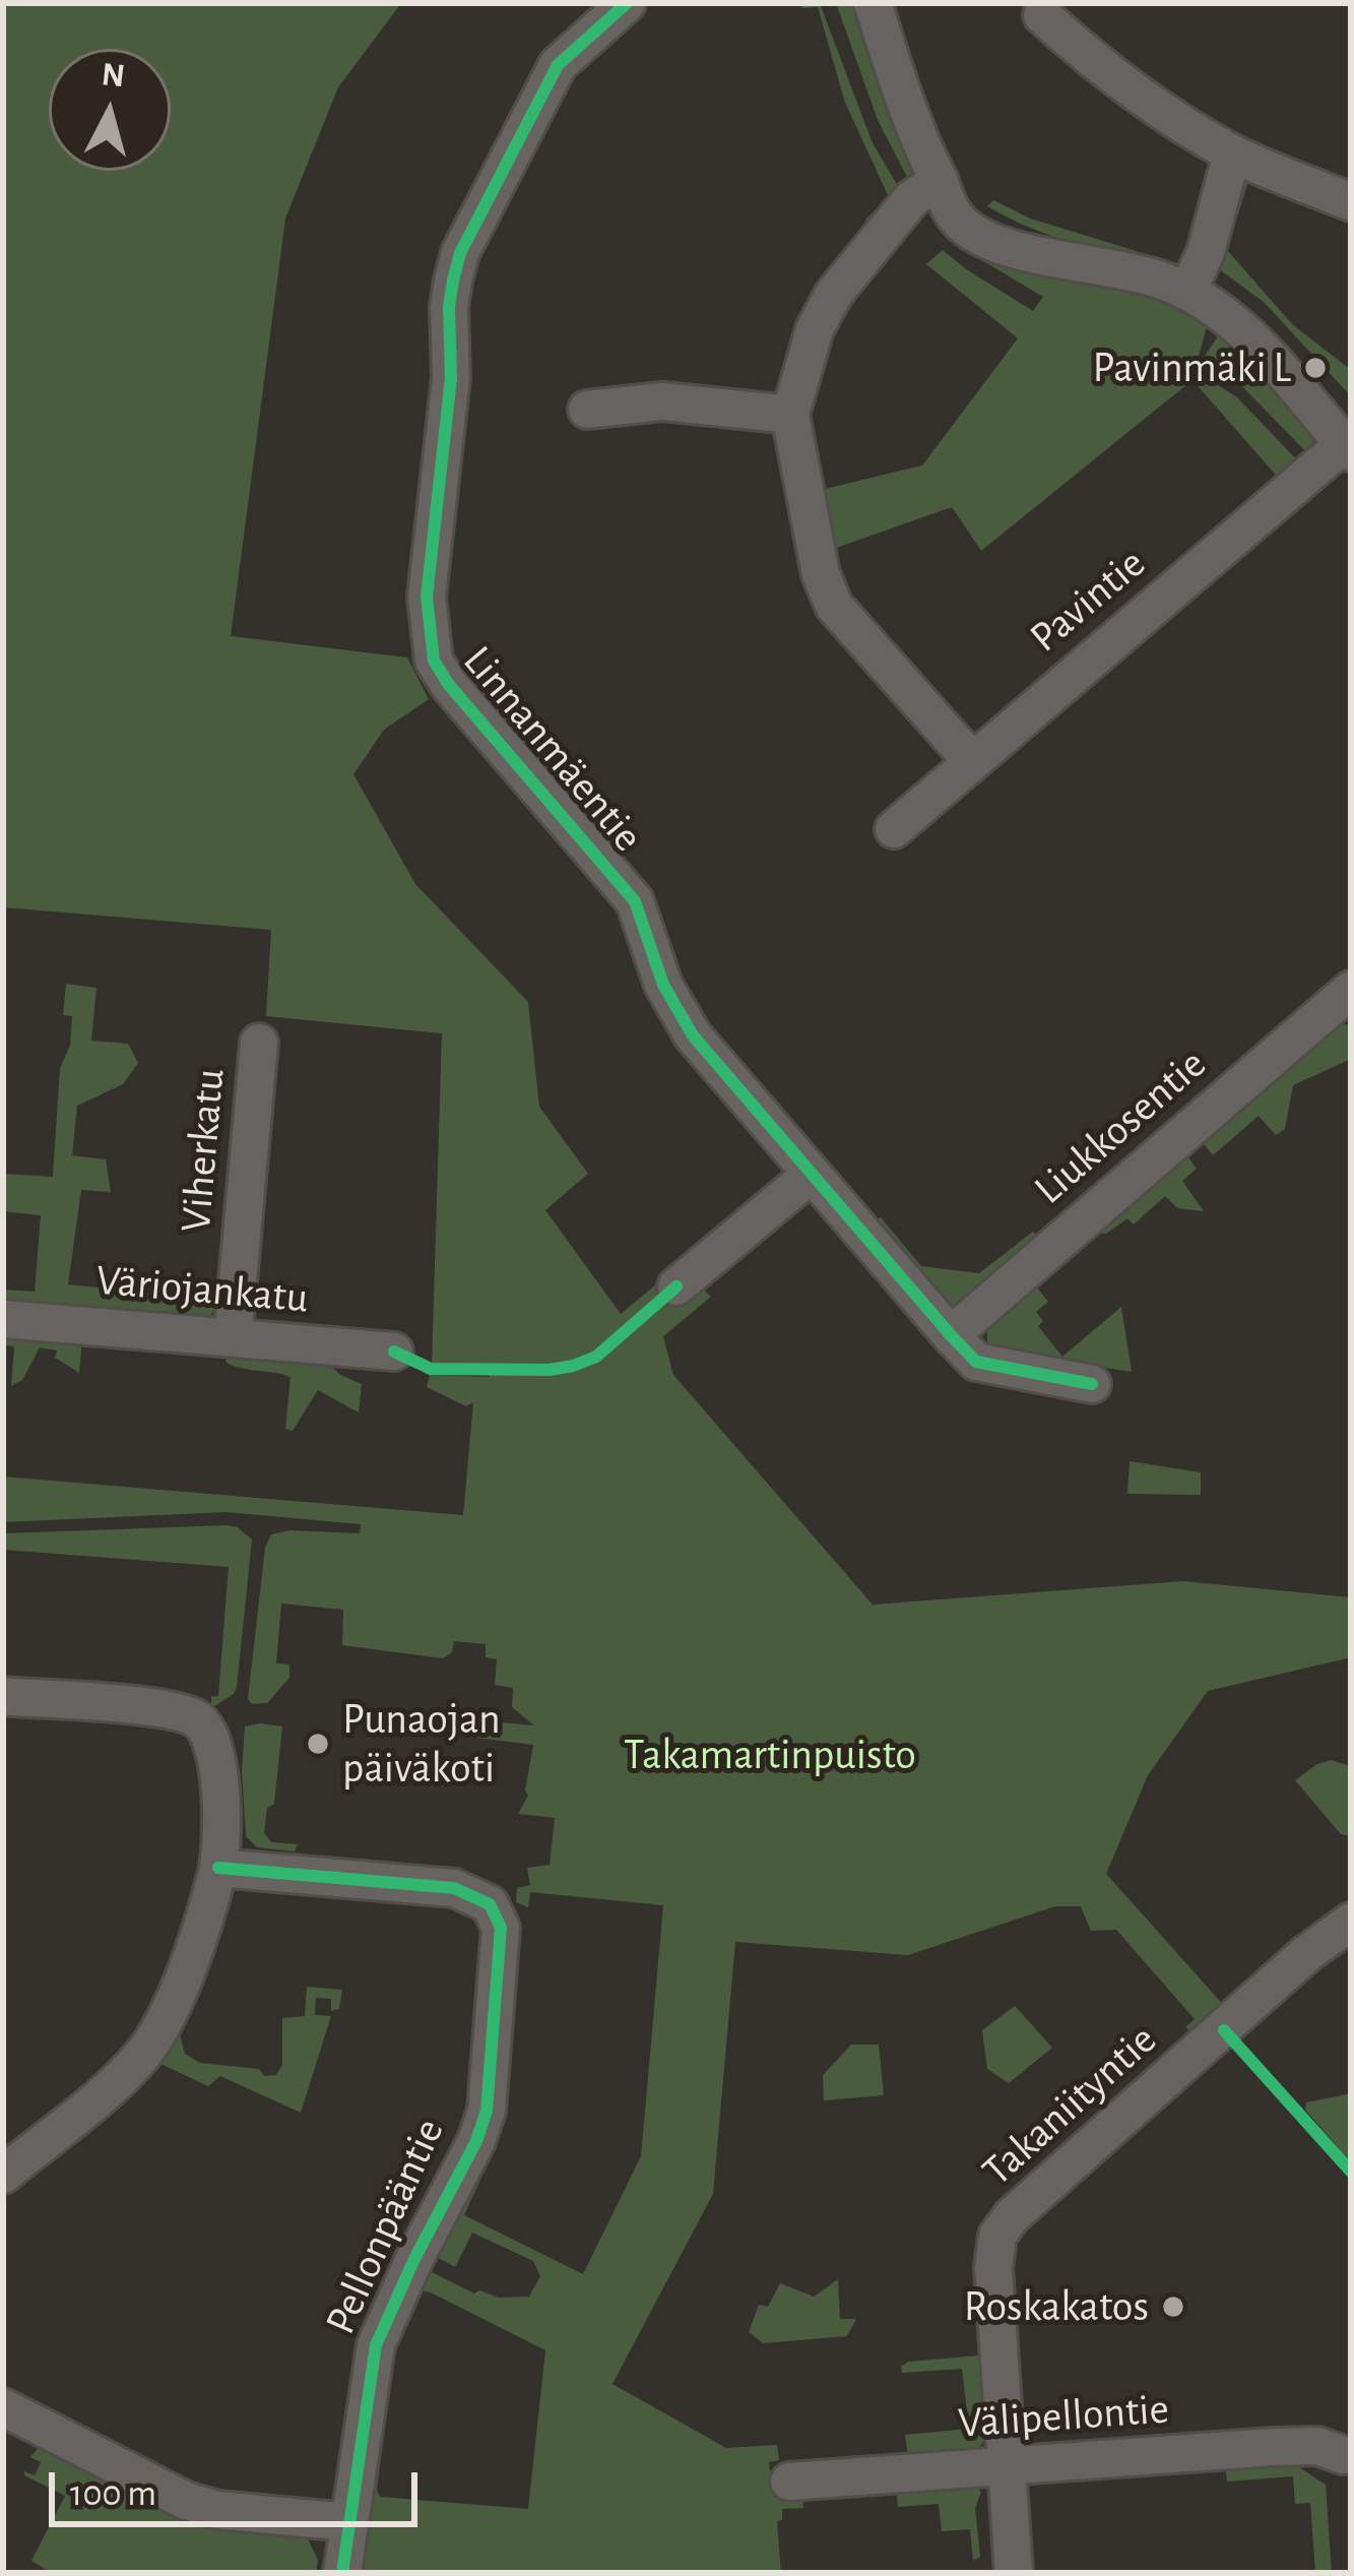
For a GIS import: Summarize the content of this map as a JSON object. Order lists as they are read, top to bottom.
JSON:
{
  "streets": {
    "street": [
      "Pavintie",
      "Linnanmäentie",
      "Liukkosentie",
      "Viherkatu",
      "Väriojankatu",
      "Takaniityntie",
      "Pellonpääntie",
      "Välipellontie"
    ]
  },
  "crossings": [
    ["Linnanmäentie", "Liukkosentie"],
    ["Viherkatu", "Väriojankatu"],
    ["Takaniityntie", "Välipellontie"]
  ],
  "parks": ["Takamartinpuisto"],
  "places": ["Pavinmäki L", "Punaojan päiväkoti", "Roskakatos"],
  "scale_bar": "100 m",
  "north": "top"
}
